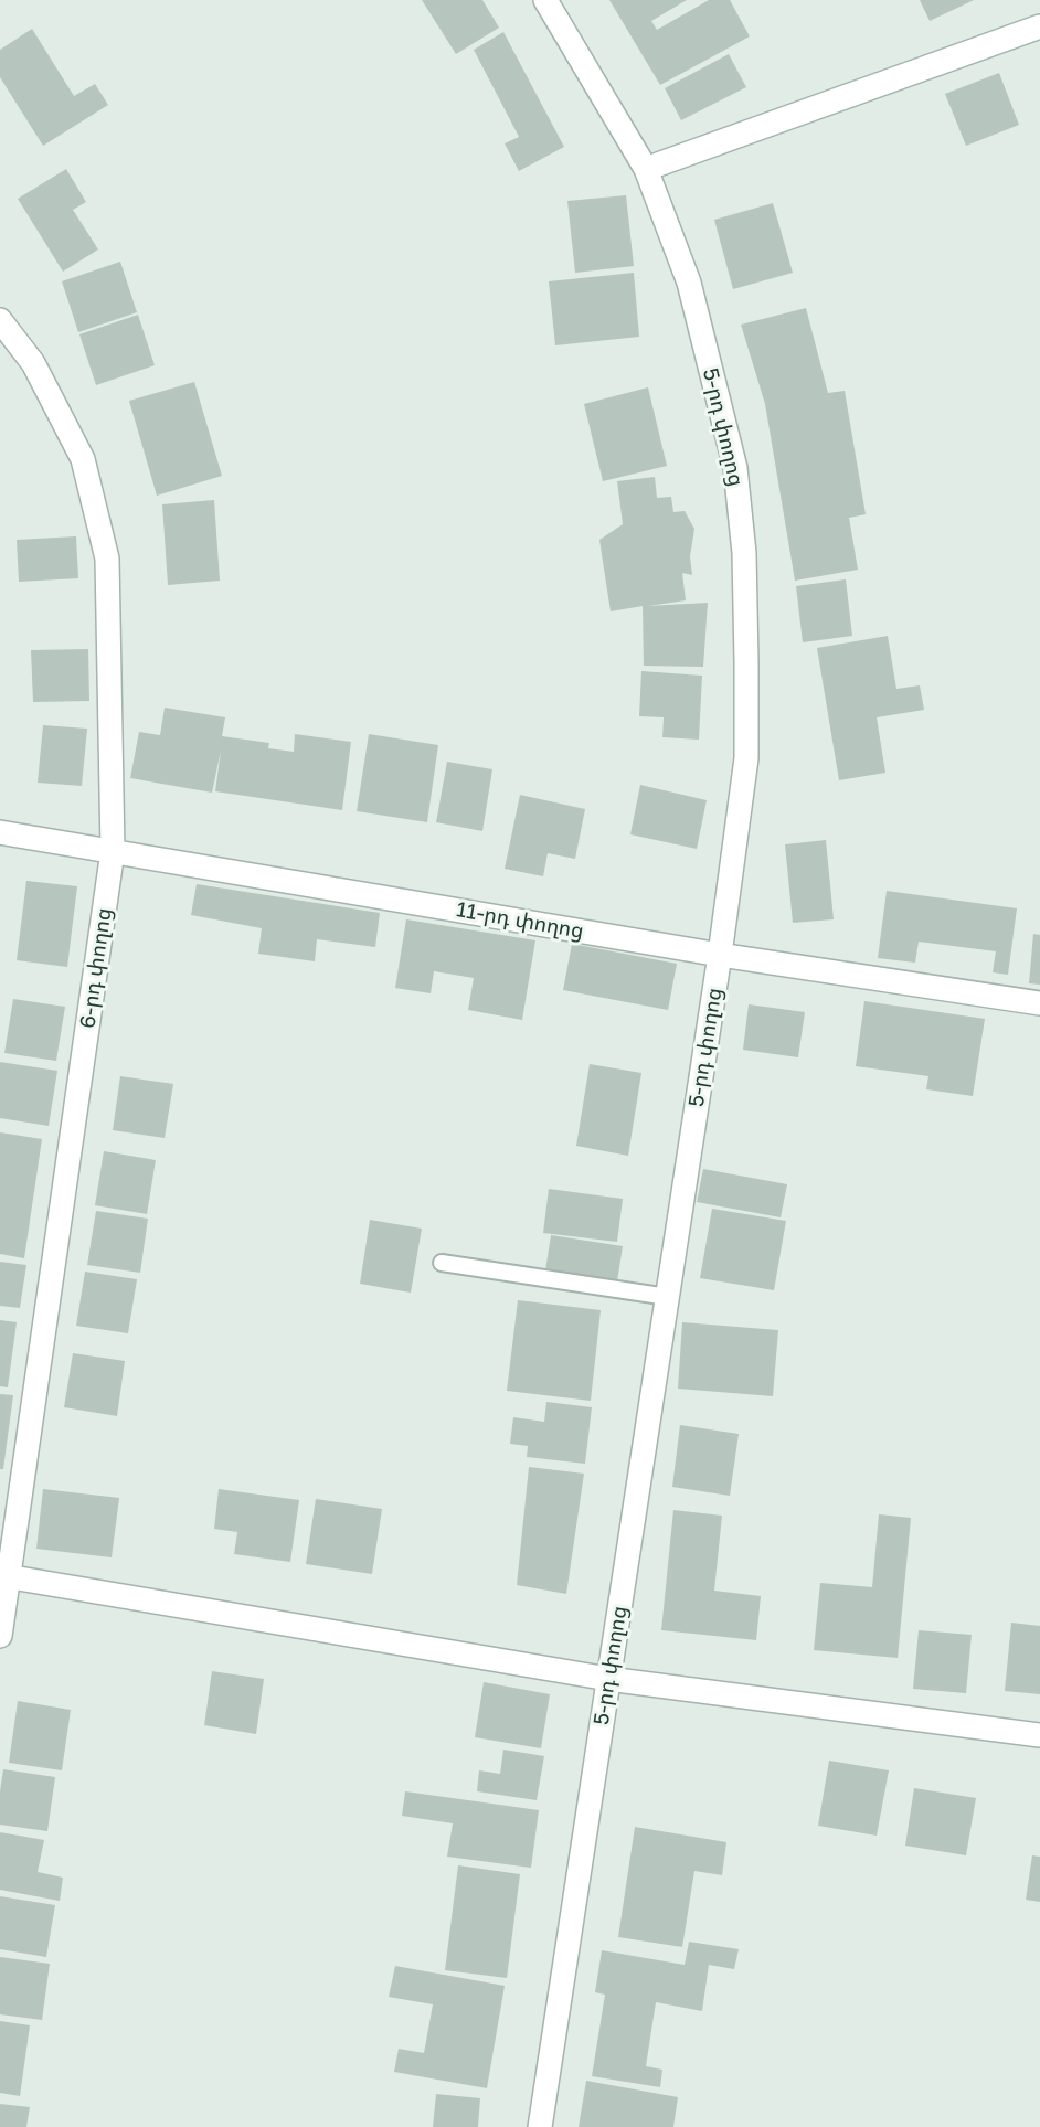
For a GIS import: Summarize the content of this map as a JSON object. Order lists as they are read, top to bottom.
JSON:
{
  "streets": {
    "street": ["5-րդ փողոց", "11-րդ փողոց", "6-րդ փողոց"]
  },
  "crossings": [
    ["5-րդ փողոց", "11-րդ փողոց"],
    ["11-րդ փողոց", "6-րդ փողոց"]
  ]
}
